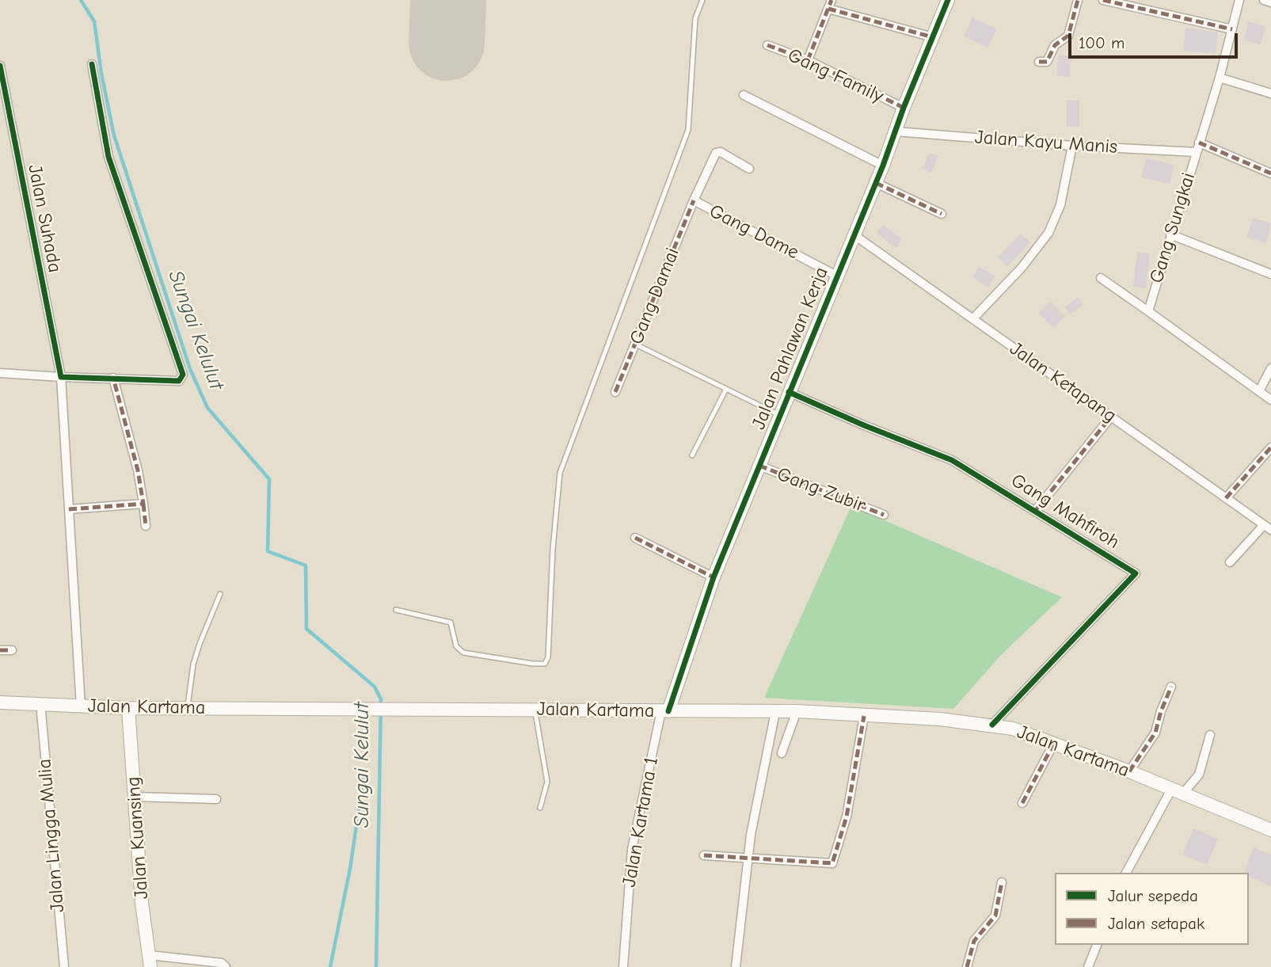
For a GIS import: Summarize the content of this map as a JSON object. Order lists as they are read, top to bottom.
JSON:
{
  "streets": {
    "main road": ["Jalan Pahlawan Kerja", "Jalan Kartama", "Jalan Kuansing"],
    "street": [
      "Gang Family",
      "Jalan Kayu Manis",
      "Jalan Suhada",
      "Gang Sungkai",
      "Gang Dame",
      "Gang Damai",
      "Jalan Ketapang",
      "Gang Zubir",
      "Gang Mahfiroh",
      "Jalan Kartama 1",
      "Jalan Lingga Mulia"
    ]
  },
  "crossings": [
    ["Gang Family", "Jalan Pahlawan Kerja"],
    ["Jalan Kayu Manis", "Gang Sungkai"],
    ["Jalan Kayu Manis", "Jalan Pahlawan Kerja"],
    ["Jalan Suhada", "Jalan Kartama"],
    ["Gang Dame", "Gang Damai"],
    ["Gang Dame", "Jalan Pahlawan Kerja"],
    ["Jalan Pahlawan Kerja", "Jalan Ketapang"],
    ["Jalan Pahlawan Kerja", "Gang Zubir"],
    ["Jalan Pahlawan Kerja", "Gang Mahfiroh"],
    ["Jalan Pahlawan Kerja", "Jalan Kartama"],
    ["Jalan Pahlawan Kerja", "Jalan Kartama 1"],
    ["Gang Mahfiroh", "Jalan Kartama"],
    ["Jalan Kartama", "Jalan Kartama 1"],
    ["Jalan Kartama", "Jalan Lingga Mulia"],
    ["Jalan Kartama", "Jalan Kuansing"]
  ],
  "water": ["Sungai Kelulut"],
  "legend": ["Jalur sepeda", "Jalan setapak"],
  "scale_bar": "100 m"
}
